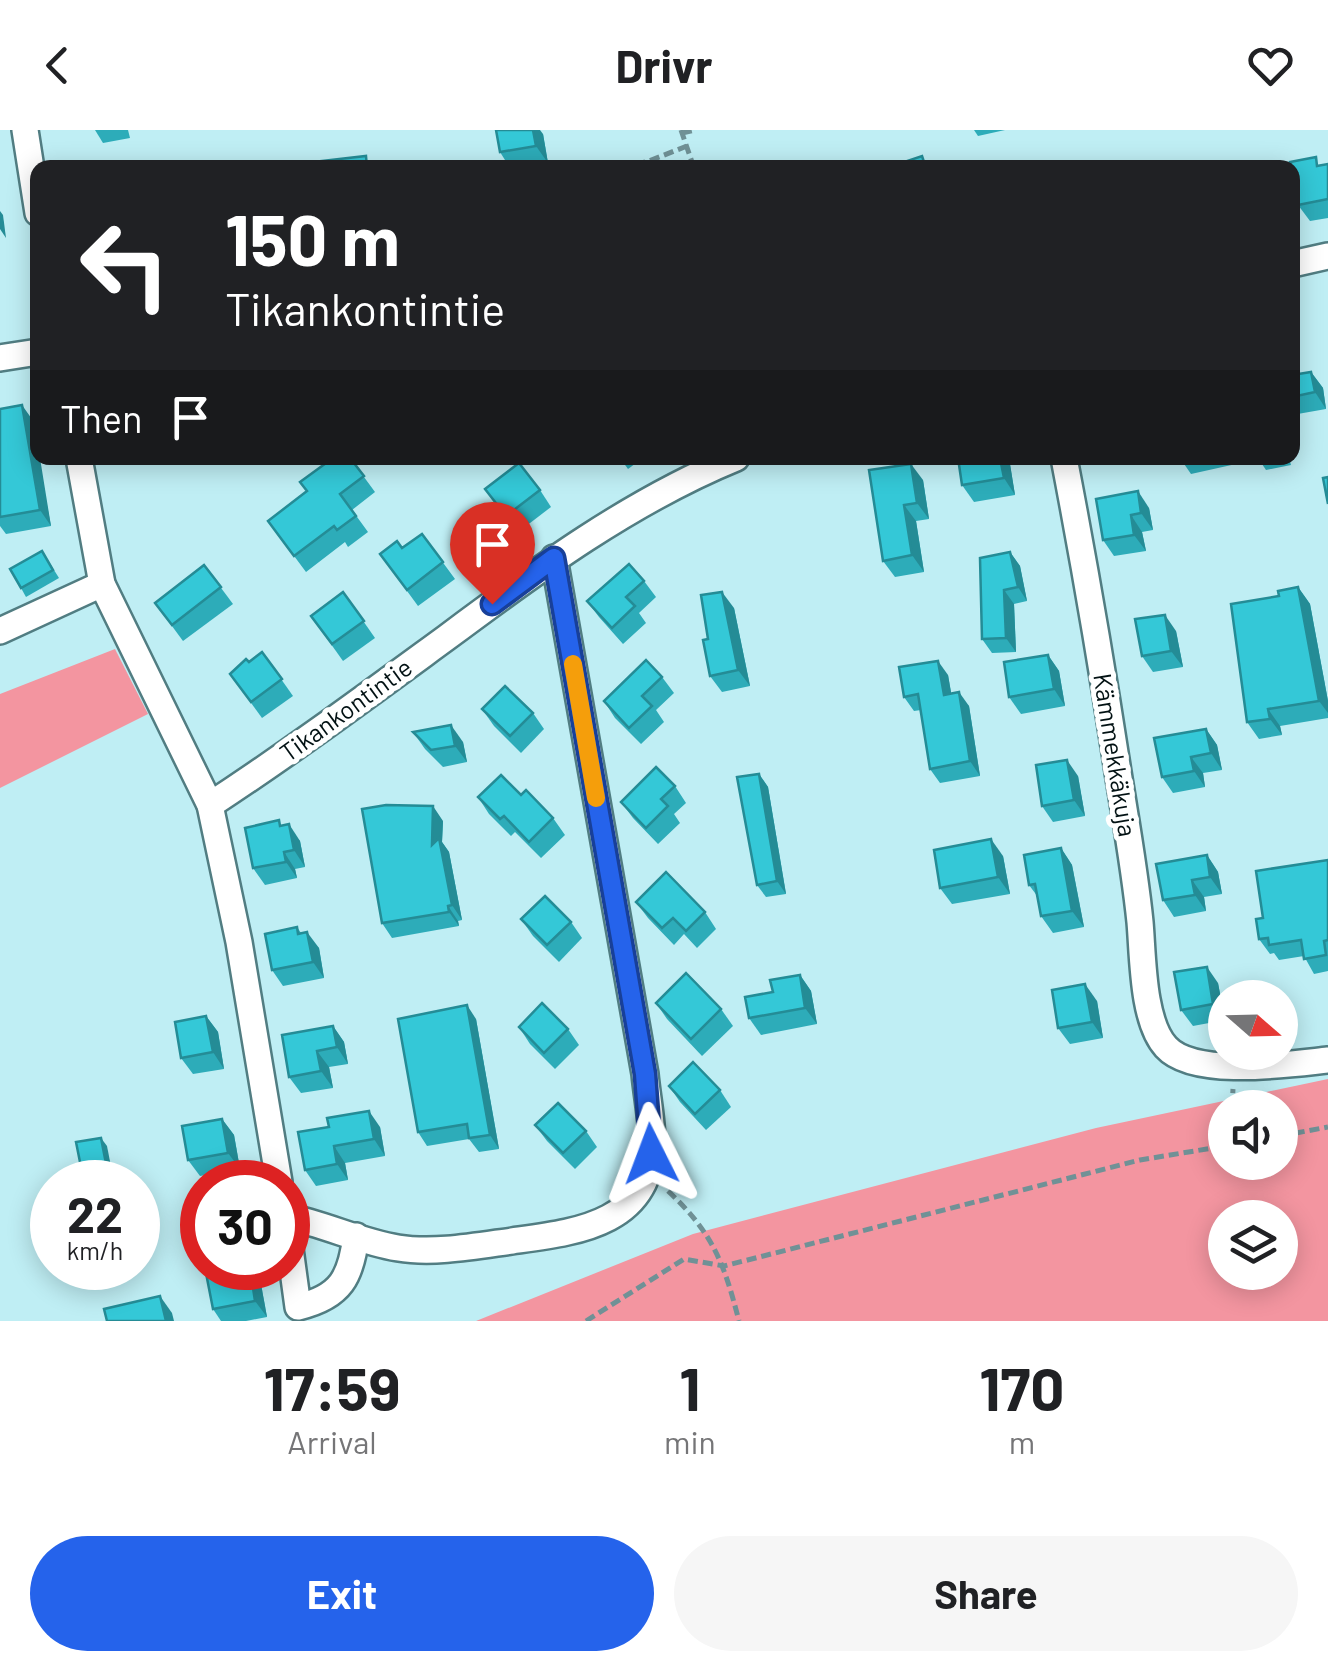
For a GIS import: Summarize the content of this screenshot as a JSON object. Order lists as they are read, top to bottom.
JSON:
{
  "streets": {
    "street": ["Tikankontintie", "Kämmekkäkuja"]
  },
  "north": "right",
  "page": {
    "header": "Drivr",
    "turn": ["150 m", "Tikankontintie"],
    "then": "Then",
    "speed": "22 km/h",
    "limit": "30",
    "eta": [
      "17:59",
      "Arrival",
      "1",
      "min",
      "170",
      "m"
    ],
    "buttons": ["Exit", "Share"]
  }
}
